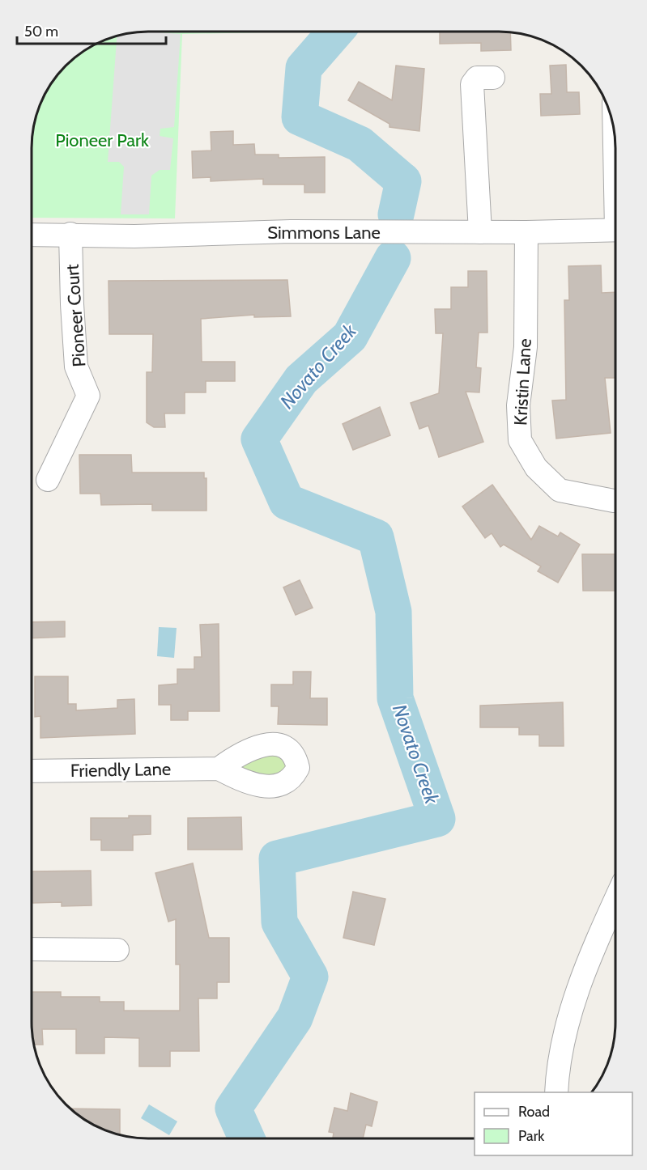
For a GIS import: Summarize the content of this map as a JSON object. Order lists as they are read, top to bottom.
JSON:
{
  "streets": {
    "street": [
      "Simmons Lane",
      "Pioneer Court",
      "Kristin Lane",
      "Friendly Lane"
    ]
  },
  "crossings": [
    ["Simmons Lane", "Pioneer Court"],
    ["Simmons Lane", "Kristin Lane"]
  ],
  "water": ["Novato Creek"],
  "parks": ["Pioneer Park"],
  "legend": ["Road", "Park"],
  "scale_bar": "50 m"
}
